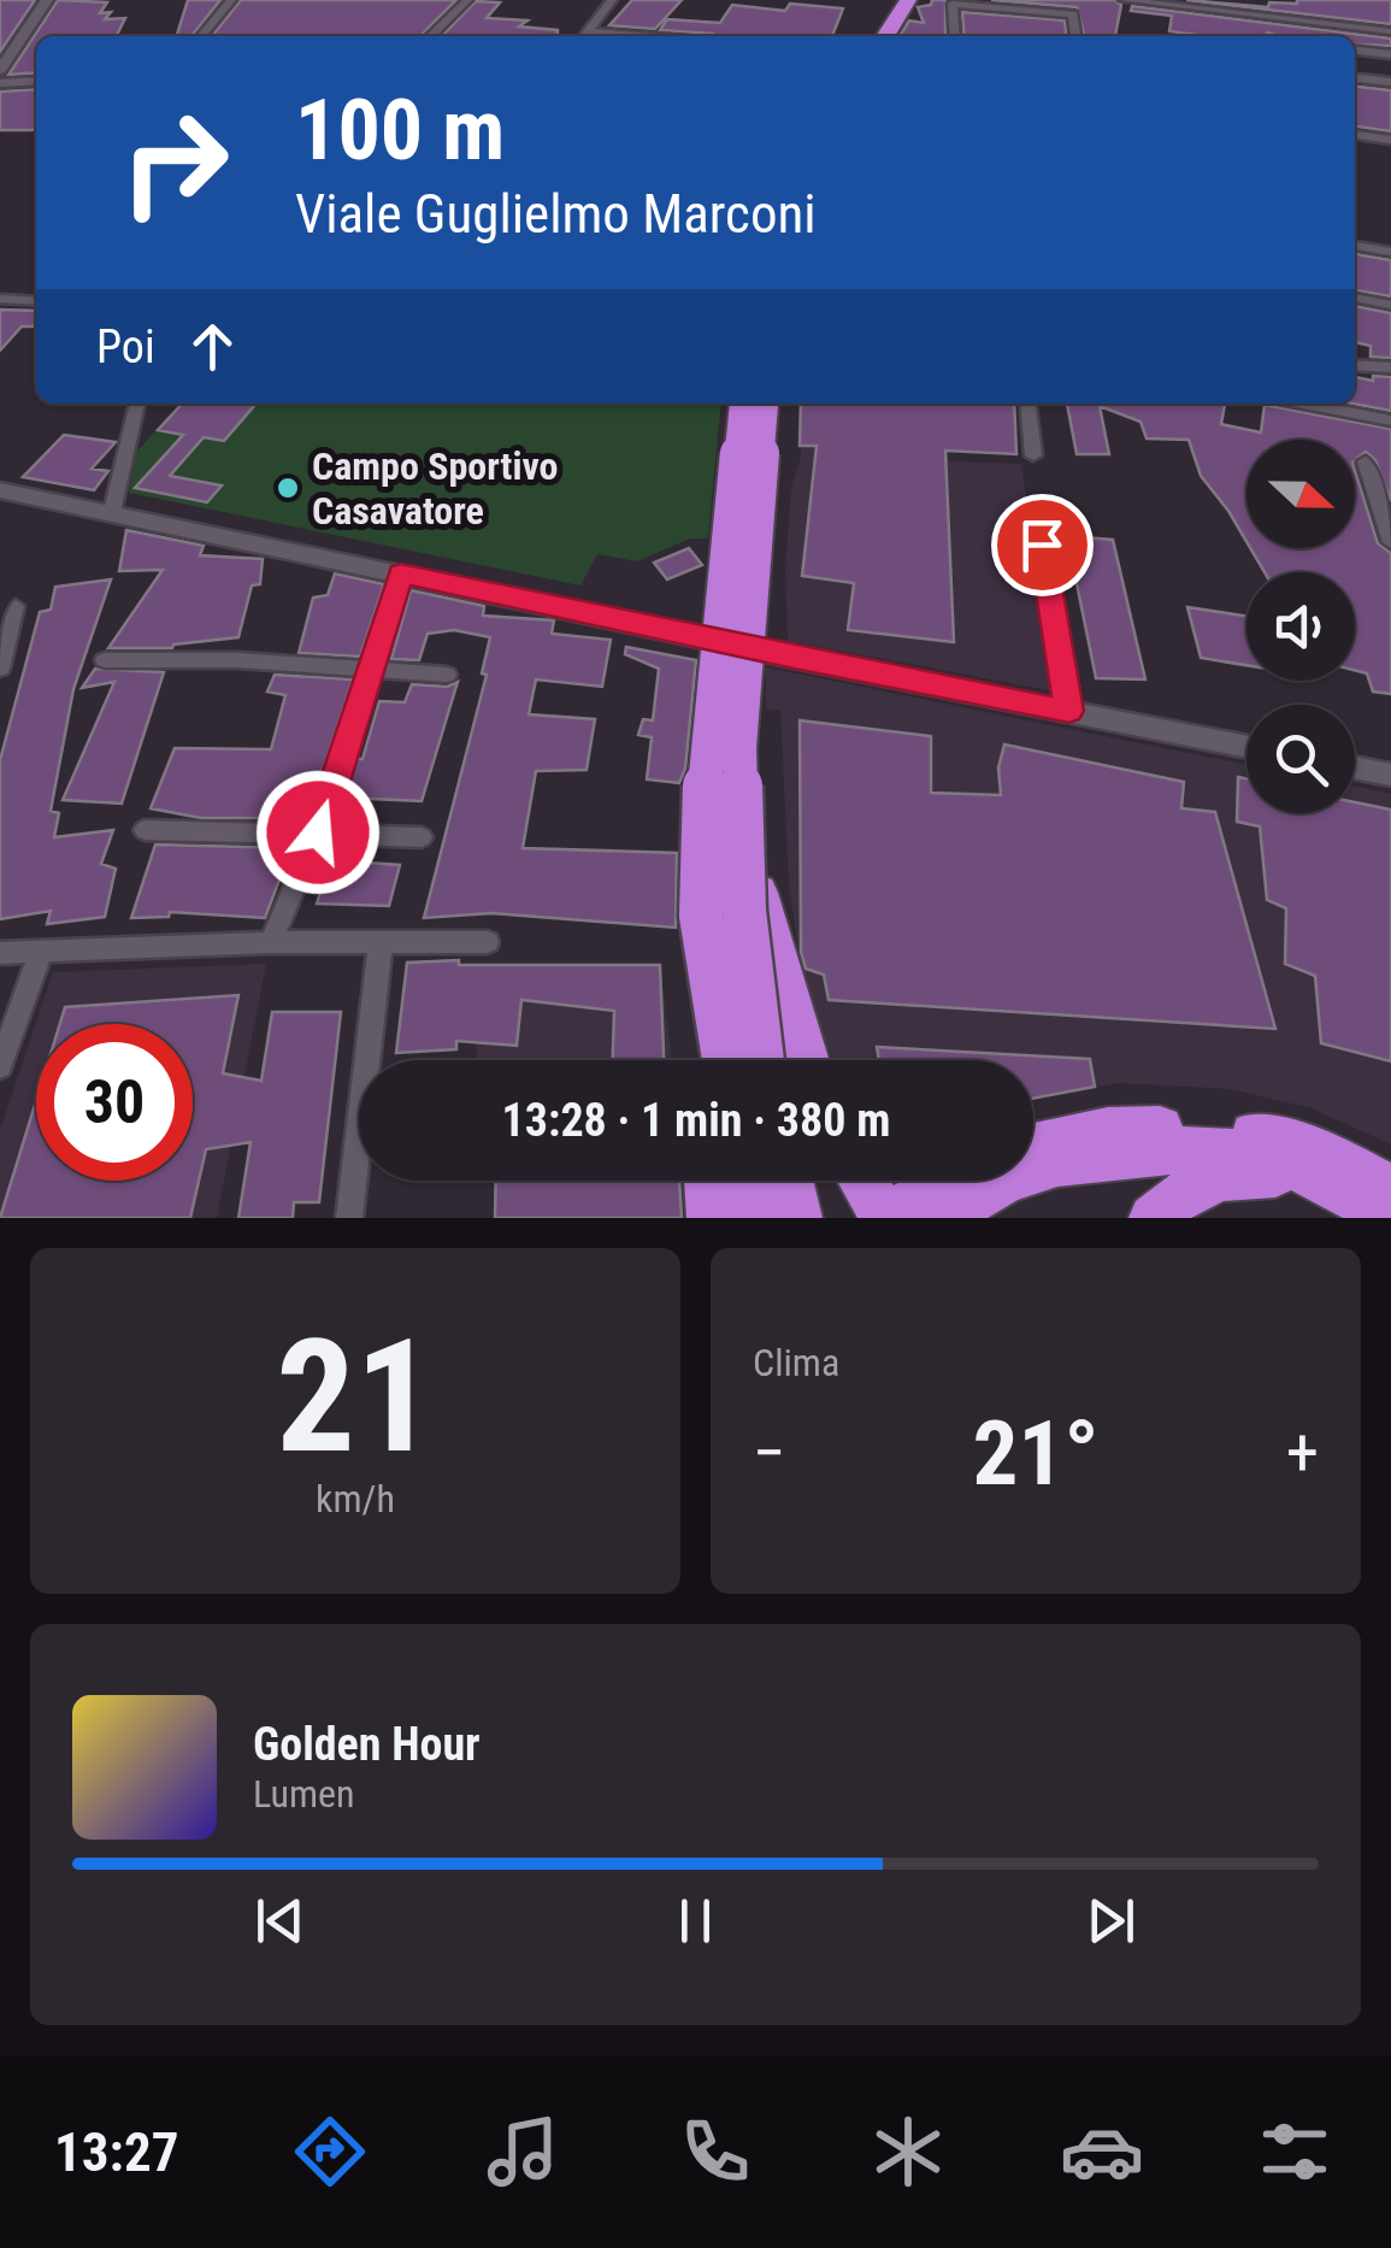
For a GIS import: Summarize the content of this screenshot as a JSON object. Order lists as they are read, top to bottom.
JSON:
{
  "places": ["Campo Sportivo Casavatore"],
  "north": "right",
  "page": {
    "turn": ["100 m", "Viale Guglielmo Marconi"],
    "then": "Poi",
    "limit": "30",
    "trip": "13:28 · 1 min · 380 m",
    "tile": [
      ["21", "km/h"],
      "Clima"
    ],
    "heat": ["−", "21°", "+"],
    "song": ["Golden Hour", "Lumen"],
    "tabs": "13:27"
  }
}
